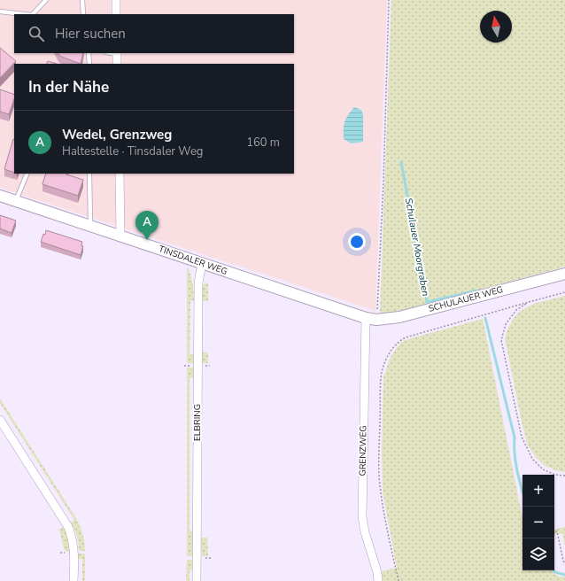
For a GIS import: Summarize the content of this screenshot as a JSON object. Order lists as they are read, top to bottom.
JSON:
{
  "streets": {
    "street": [
      "TINSDALER WEG",
      "SCHULAUER WEG",
      "ELBRING",
      "GRENZWEG"
    ]
  },
  "crossings": [
    ["TINSDALER WEG", "SCHULAUER WEG"],
    ["TINSDALER WEG", "ELBRING"],
    ["TINSDALER WEG", "GRENZWEG"],
    ["SCHULAUER WEG", "GRENZWEG"]
  ],
  "water": ["Schulauer Moorgraben"],
  "north": "top",
  "page": {
    "search": "Hier suchen",
    "heading": "In der Nähe",
    "list": [
      {
        "mark": "A",
        "name": "Wedel, Grenzweg",
        "note": "Haltestelle · Tinsdaler Weg",
        "value": "160 m"
      }
    ],
    "pins": "A",
    "map_buttons": ["+", "−"]
  }
}
